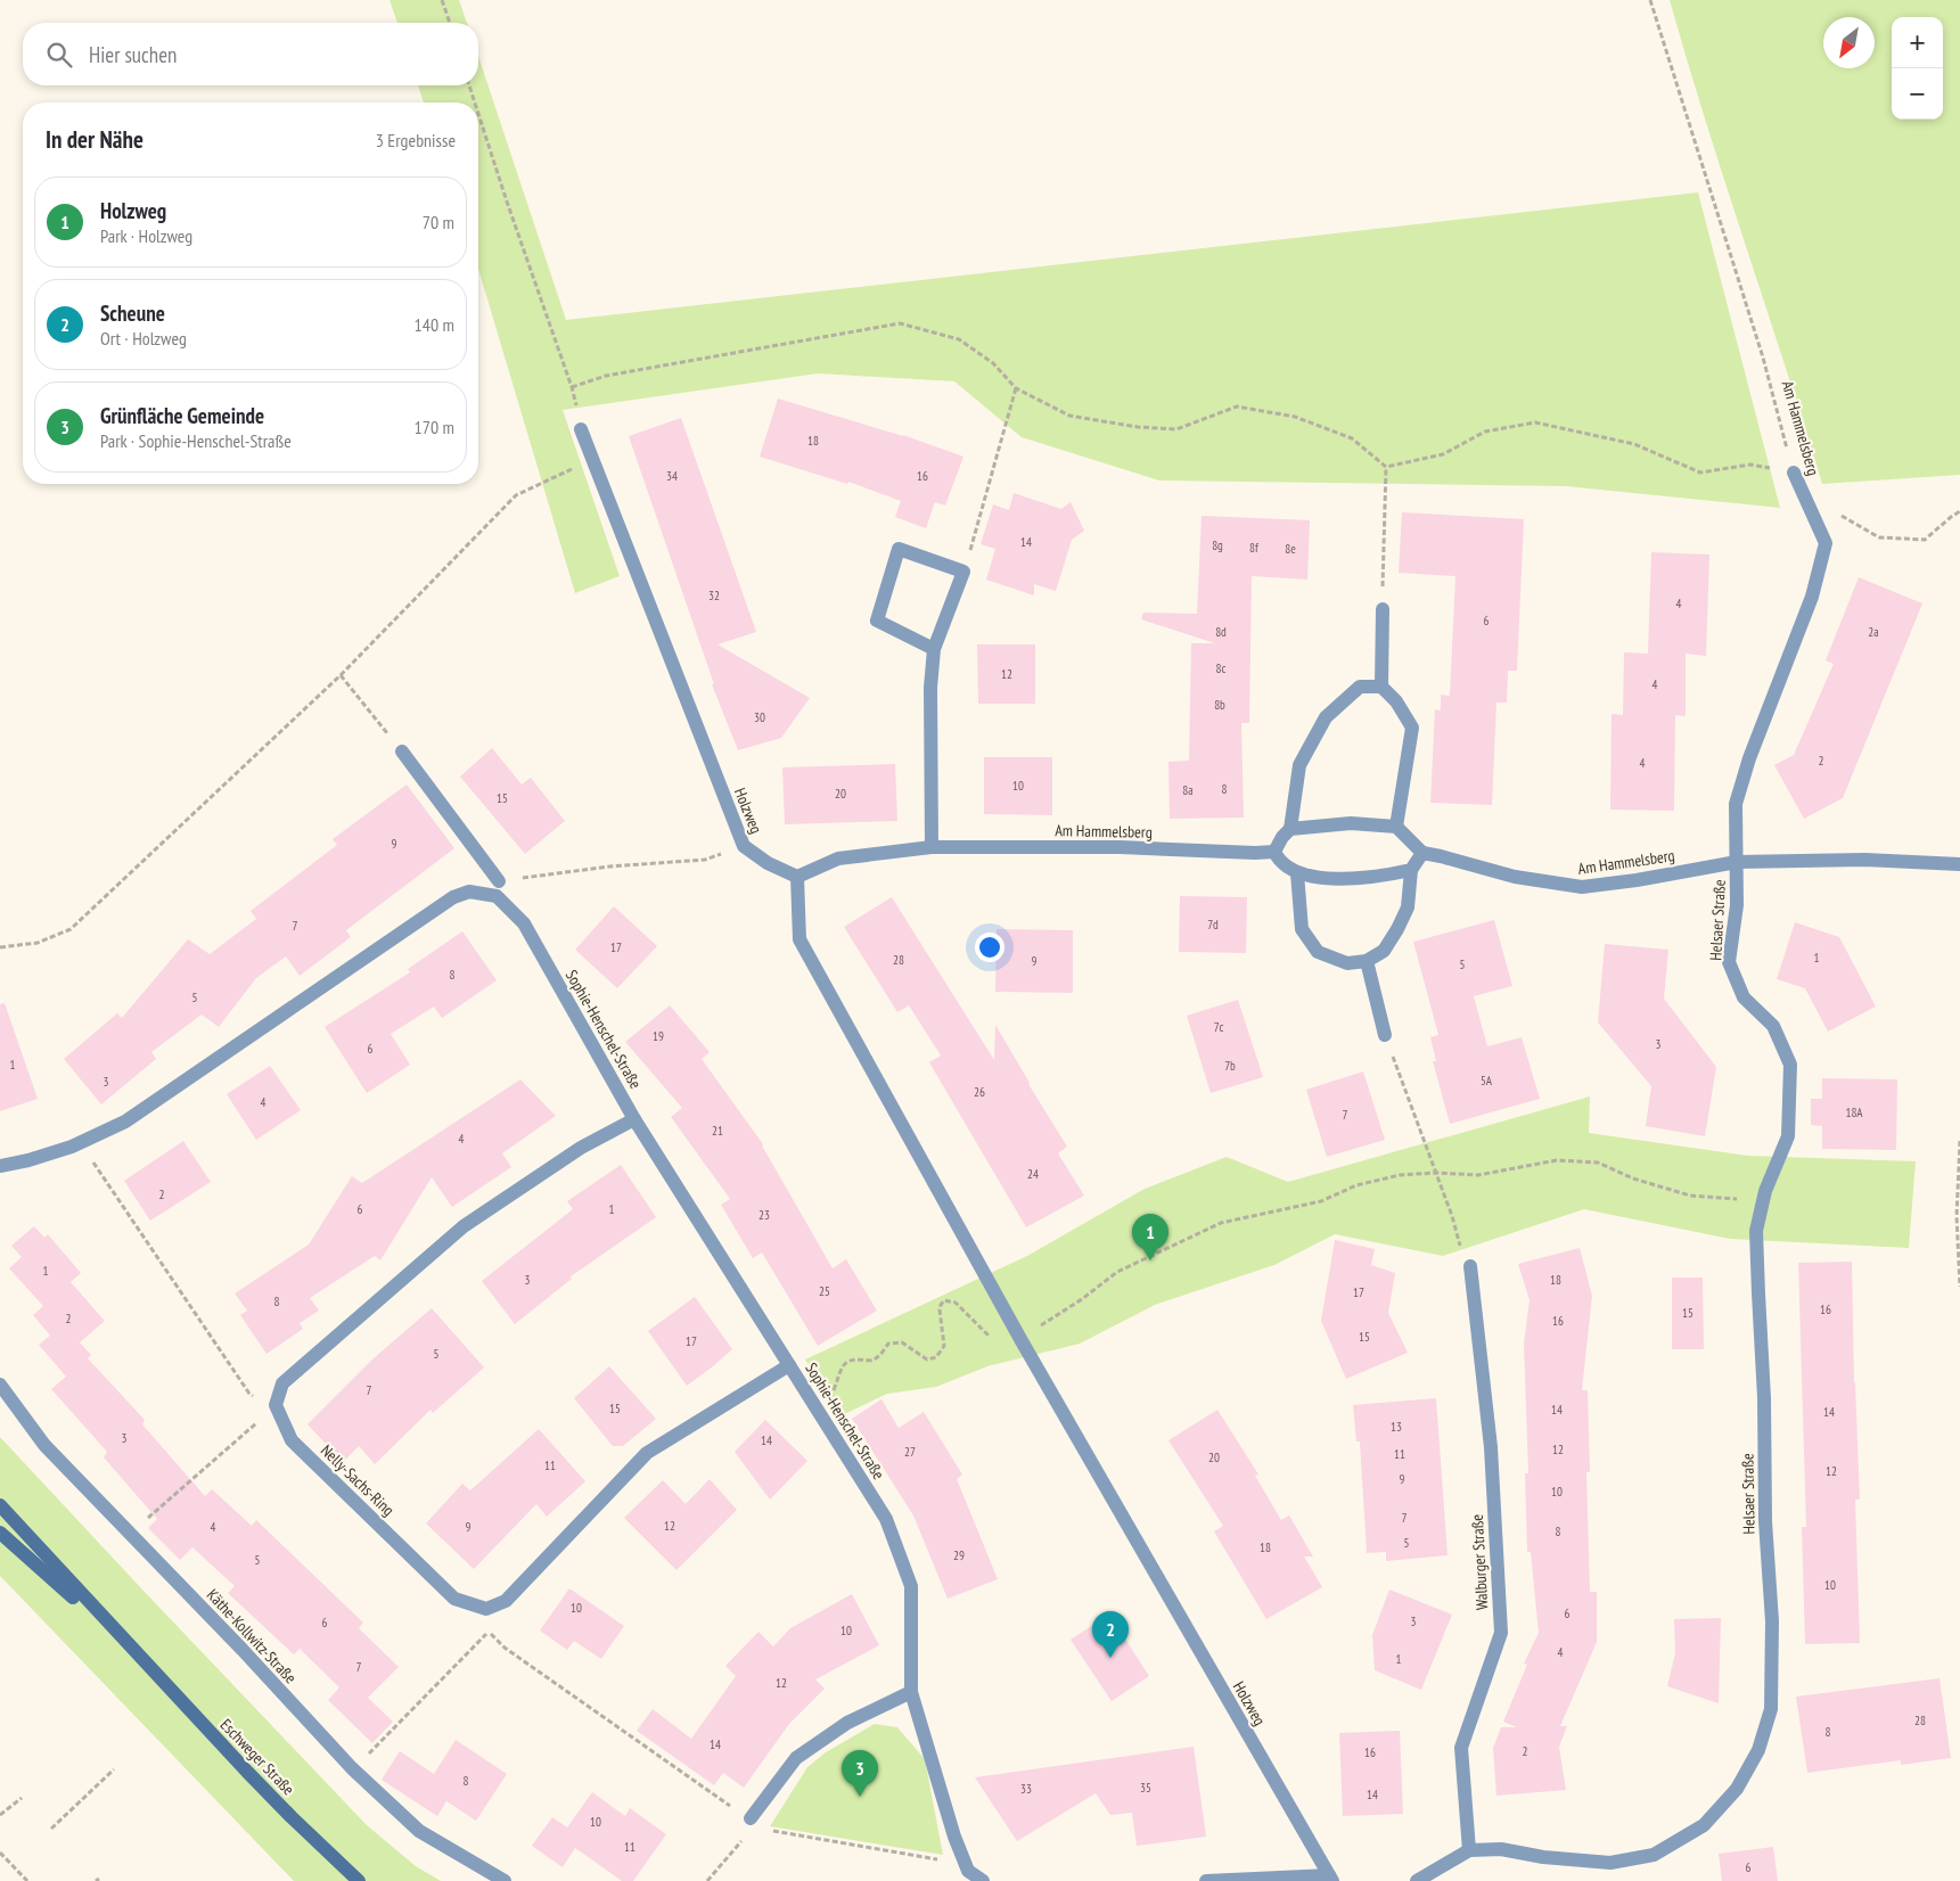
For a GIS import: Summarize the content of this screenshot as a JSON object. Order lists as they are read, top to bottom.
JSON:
{
  "streets": {
    "main road": ["Eschweger Straße"],
    "street": [
      "Am Hammelsberg",
      "Holzweg",
      "Helsaer Straße",
      "Sophie-Henschel-Straße",
      "Nelly-Sachs-Ring",
      "Walburger Straße",
      "Käthe-Kollwitz-Straße"
    ]
  },
  "crossings": [
    ["Am Hammelsberg", "Holzweg"],
    ["Am Hammelsberg", "Helsaer Straße"],
    ["Helsaer Straße", "Walburger Straße"],
    ["Sophie-Henschel-Straße", "Nelly-Sachs-Ring"]
  ],
  "house_numbers": [
    "18",
    "34",
    "16",
    "14",
    "8g",
    "8f",
    "8e",
    "32",
    "4",
    "6",
    "8d",
    "2a",
    "8c",
    "12",
    "4",
    "8b",
    "30",
    "2",
    "4",
    "10",
    "8",
    "8a",
    "20",
    "15",
    "9",
    "7d",
    "7",
    "17",
    "1",
    "28",
    "9",
    "5",
    "8",
    "5",
    "7c",
    "19",
    "3",
    "6",
    "1",
    "7b",
    "5A",
    "3",
    "26",
    "4",
    "18A",
    "7",
    "21",
    "4",
    "24",
    "2",
    "6",
    "1",
    "23",
    "1",
    "3",
    "18",
    "25",
    "17",
    "8",
    "16",
    "15",
    "2",
    "16",
    "15",
    "17",
    "5",
    "7",
    "15",
    "14",
    "14",
    "13",
    "3",
    "14",
    "12",
    "27",
    "11",
    "20",
    "11",
    "12",
    "9",
    "10",
    "7",
    "12",
    "4",
    "9",
    "8",
    "5",
    "18",
    "29",
    "5",
    "10",
    "10",
    "6",
    "3",
    "6",
    "10",
    "4",
    "1",
    "7",
    "12",
    "28",
    "8",
    "14",
    "2",
    "16",
    "8",
    "35",
    "33",
    "14",
    "10",
    "11",
    "6"
  ],
  "north": "bottom left",
  "page": {
    "map_buttons": ["+", "−"],
    "search": "Hier suchen",
    "heading": ["In der Nähe", "3 Ergebnisse"],
    "list": [
      {
        "mark": "1",
        "name": "Holzweg",
        "note": "Park · Holzweg",
        "value": "70 m"
      },
      {
        "mark": "2",
        "name": "Scheune",
        "note": "Ort · Holzweg",
        "value": "140 m"
      },
      {
        "mark": "3",
        "name": "Grünfläche Gemeinde",
        "note": "Park · Sophie-Henschel-Straße",
        "value": "170 m"
      }
    ],
    "pins": ["1", "2", "3"]
  }
}
